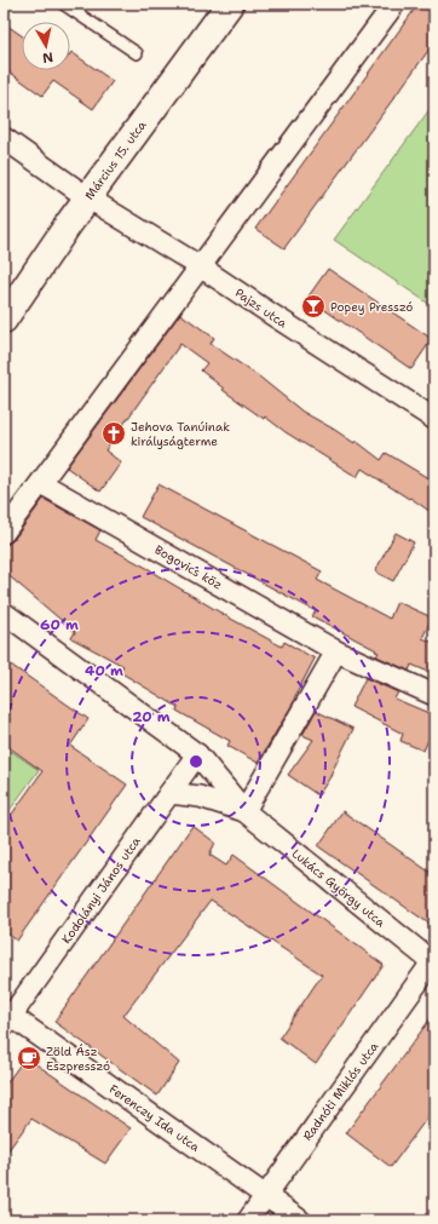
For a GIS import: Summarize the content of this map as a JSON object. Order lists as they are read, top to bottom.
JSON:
{
  "streets": {
    "street": [
      "Március 15. utca",
      "Pajzs utca",
      "Bogovics köz",
      "Lukács György utca",
      "Kodolányi János utca",
      "Radnóti Miklós utca",
      "Ferenczy Ida utca"
    ]
  },
  "crossings": [
    ["Március 15. utca", "Pajzs utca"],
    ["Lukács György utca", "Kodolányi János utca"],
    ["Lukács György utca", "Radnóti Miklós utca"],
    ["Kodolányi János utca", "Ferenczy Ida utca"],
    ["Radnóti Miklós utca", "Ferenczy Ida utca"]
  ],
  "places": {
    "bar": ["Popey Presszó"],
    "church": ["Jehova Tanúinak királyságterme"],
    "cafe": ["Zöld Ász Eszpresszó"]
  },
  "north": "bottom",
  "rings": ["60 m", "40 m", "20 m"]
}
